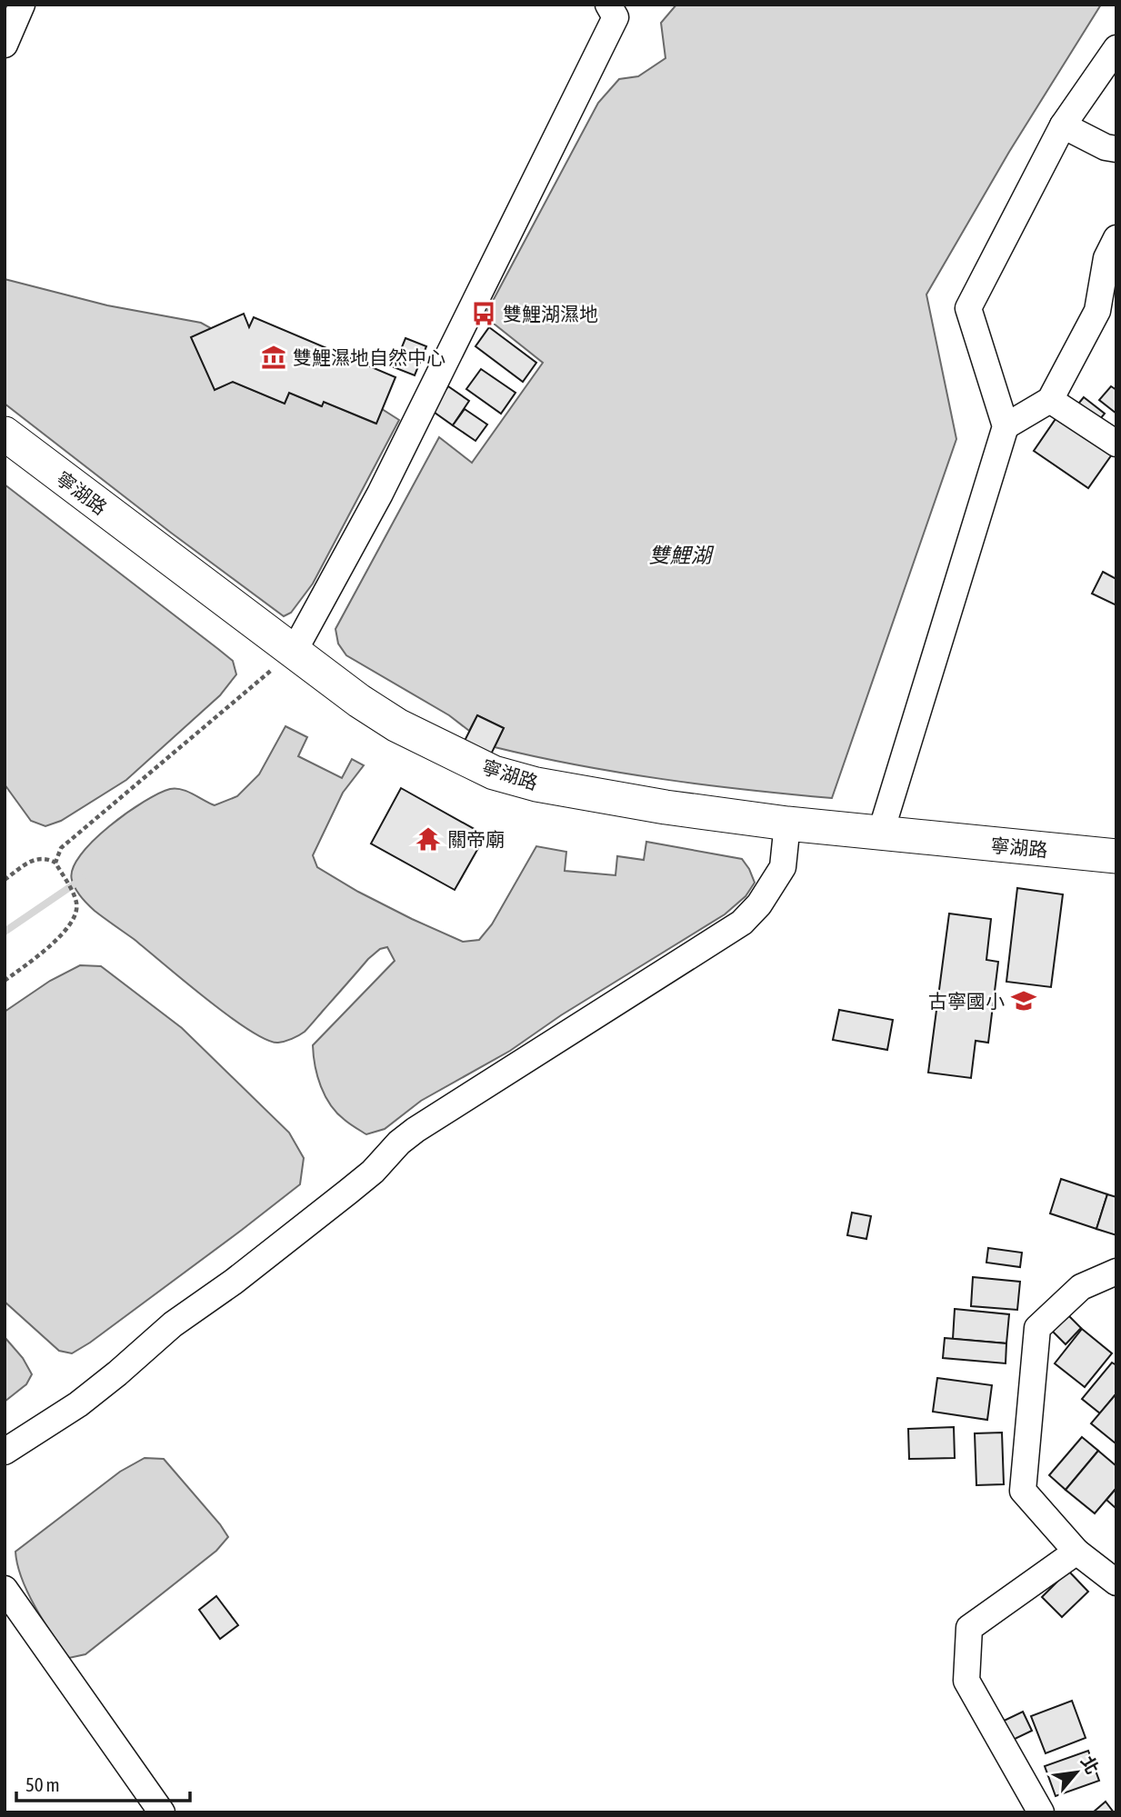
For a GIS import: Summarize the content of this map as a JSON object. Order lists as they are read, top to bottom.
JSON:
{
  "streets": {
    "main road": ["寧湖路"]
  },
  "water": ["雙鯉湖"],
  "places": {
    "bus stop": ["雙鯉湖濕地"],
    "museum": ["雙鯉濕地自然中心"],
    "temple": ["關帝廟"],
    "school or university": ["古寧國小"]
  },
  "scale_bar": "50 m",
  "north": "top right"
}
